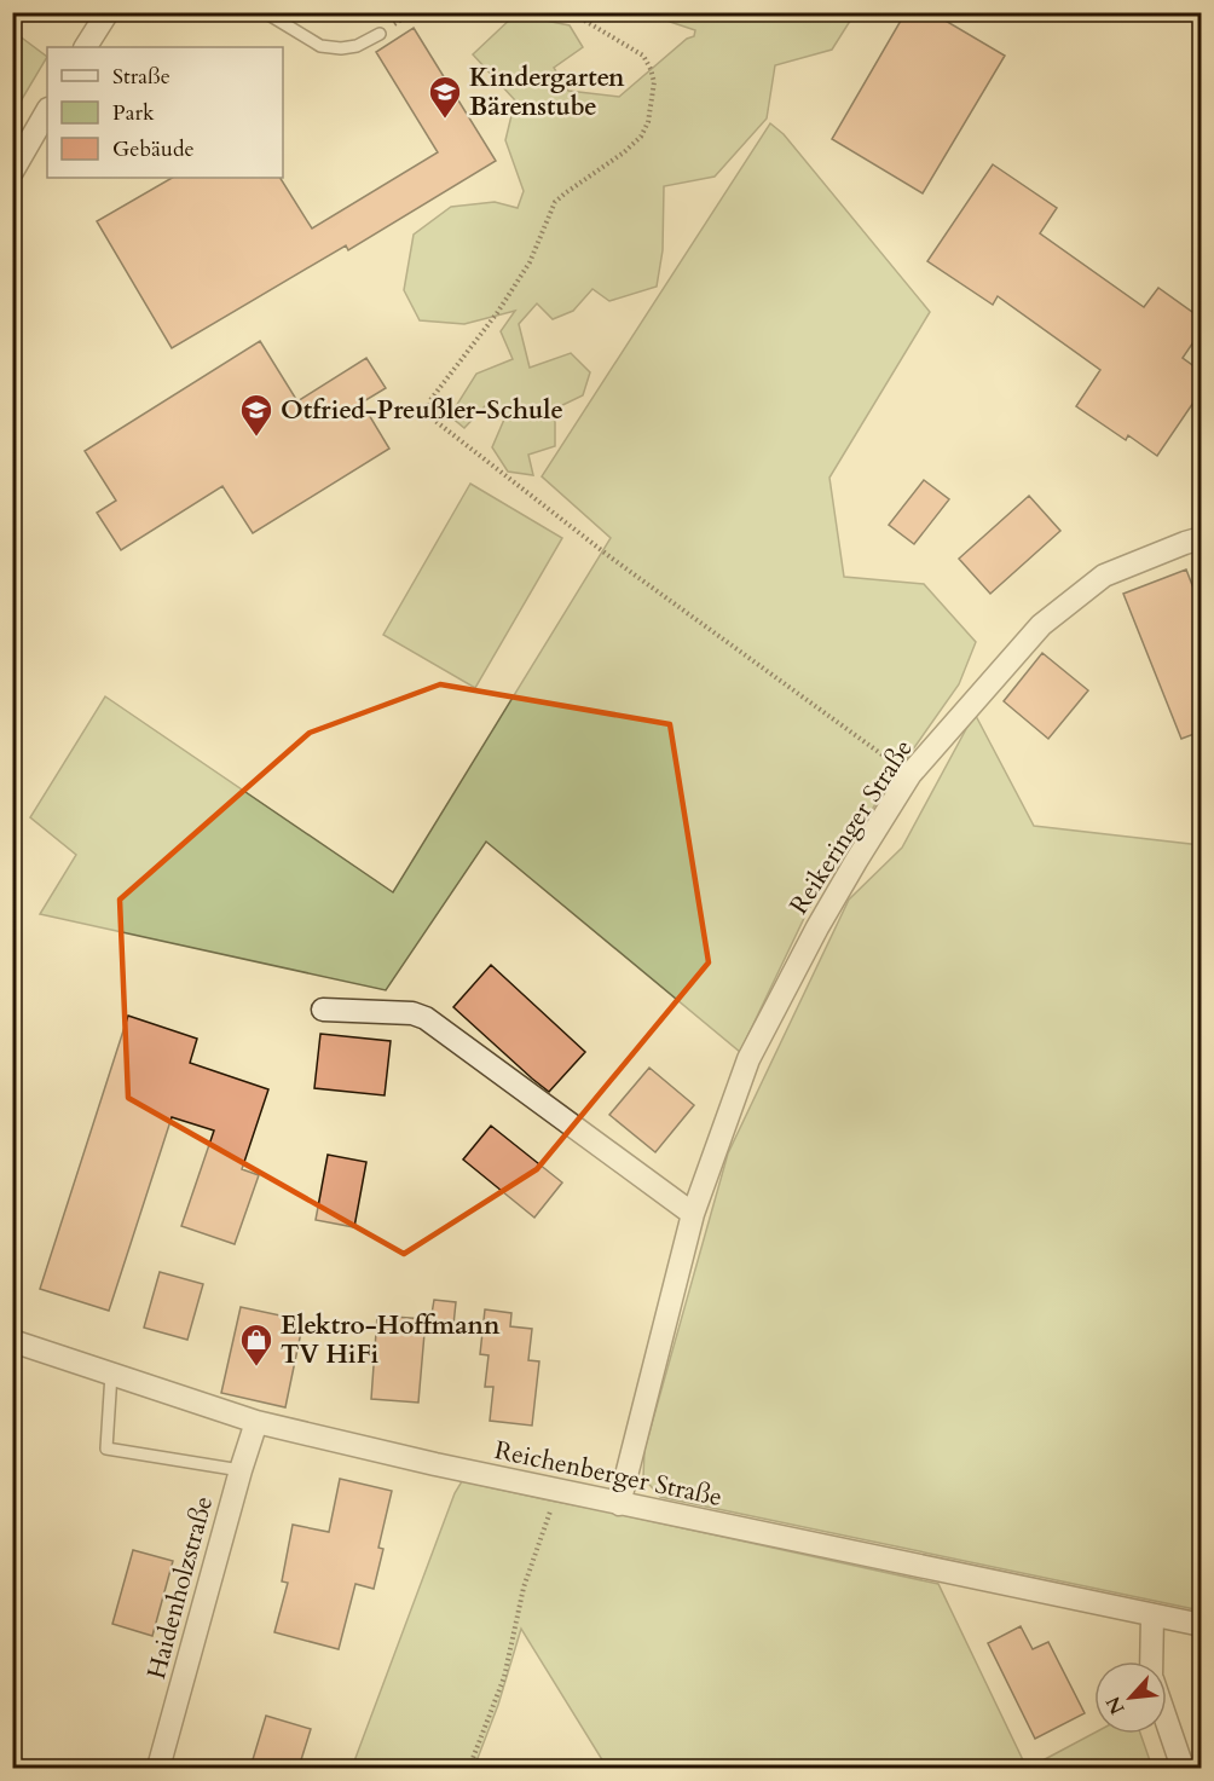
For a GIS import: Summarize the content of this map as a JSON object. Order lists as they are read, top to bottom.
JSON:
{
  "streets": {
    "street": ["Reikeringer Straße", "Reichenberger Straße", "Haidenholzstraße"]
  },
  "crossings": [
    ["Reikeringer Straße", "Reichenberger Straße"],
    ["Reichenberger Straße", "Haidenholzstraße"]
  ],
  "places": {
    "school or university": ["Kindergarten Bärenstube", "Otfried-Preußler-Schule"],
    "shop": ["Elektro-Hoffmann TV HiFi"]
  },
  "legend": ["Straße", "Park", "Gebäude"],
  "north": "bottom left"
}
